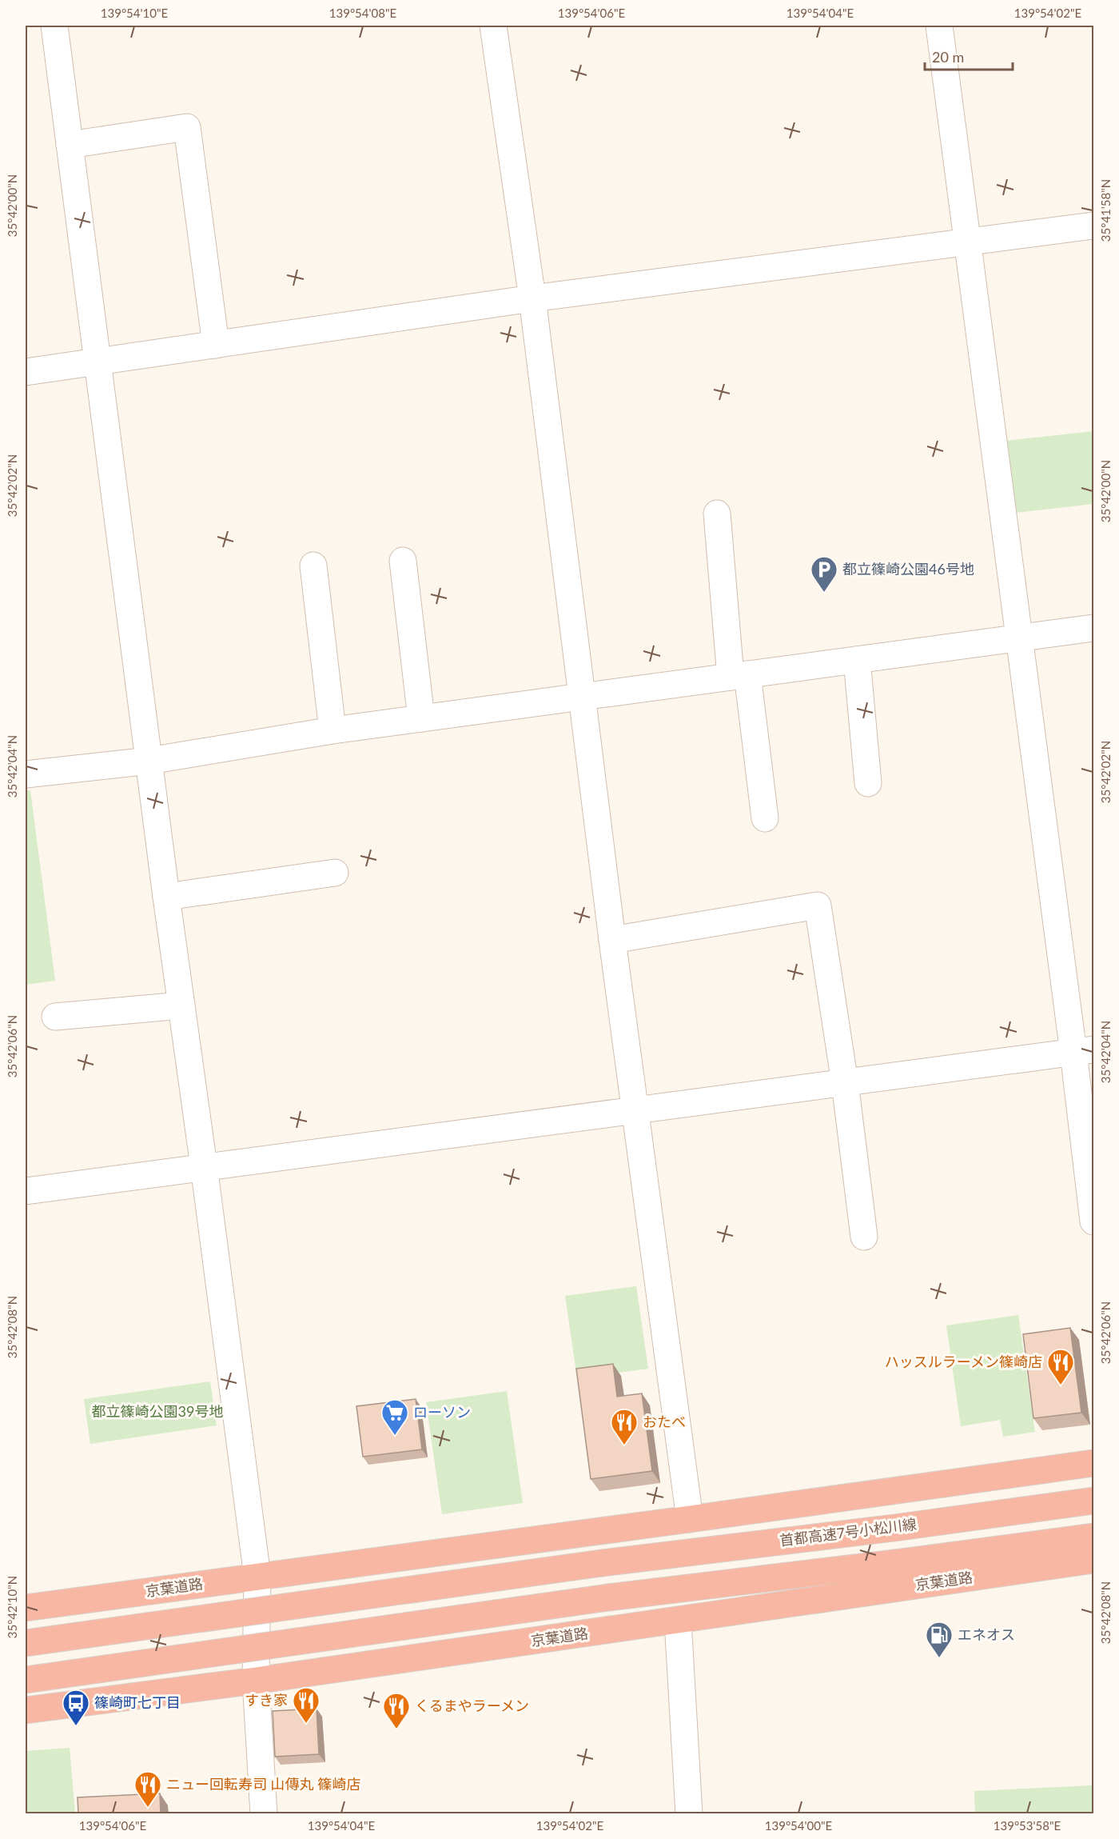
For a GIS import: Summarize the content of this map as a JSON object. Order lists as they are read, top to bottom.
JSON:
{
  "streets": {
    "highway": ["首都高速7号小松川線", "京葉道路"]
  },
  "parks": ["都立篠崎公園39号地"],
  "places": {
    "parking": ["都立篠崎公園46号地"],
    "restaurant": [
      "ハッスルラーメン篠崎店",
      "おたべ",
      "すき家",
      "くるまやラーメン",
      "ニュー回転寿司 山傳丸 篠崎店"
    ],
    "supermarket": ["ローソン"],
    "fuel station": ["エネオス"],
    "bus stop": ["篠崎町七丁目"]
  },
  "scale_bar": "20 m",
  "coordinates": [
    "139°54'10\"E",
    "139°54'08\"E",
    "139°54'06\"E",
    "139°54'04\"E",
    "139°54'02\"E",
    "35°42'00\"N",
    "35°41'58\"N",
    "35°42'02\"N",
    "35°42'04\"N",
    "35°42'06\"N",
    "35°42'08\"N",
    "35°42'10\"N",
    "139°54'00\"E",
    "139°53'58\"E"
  ]
}
